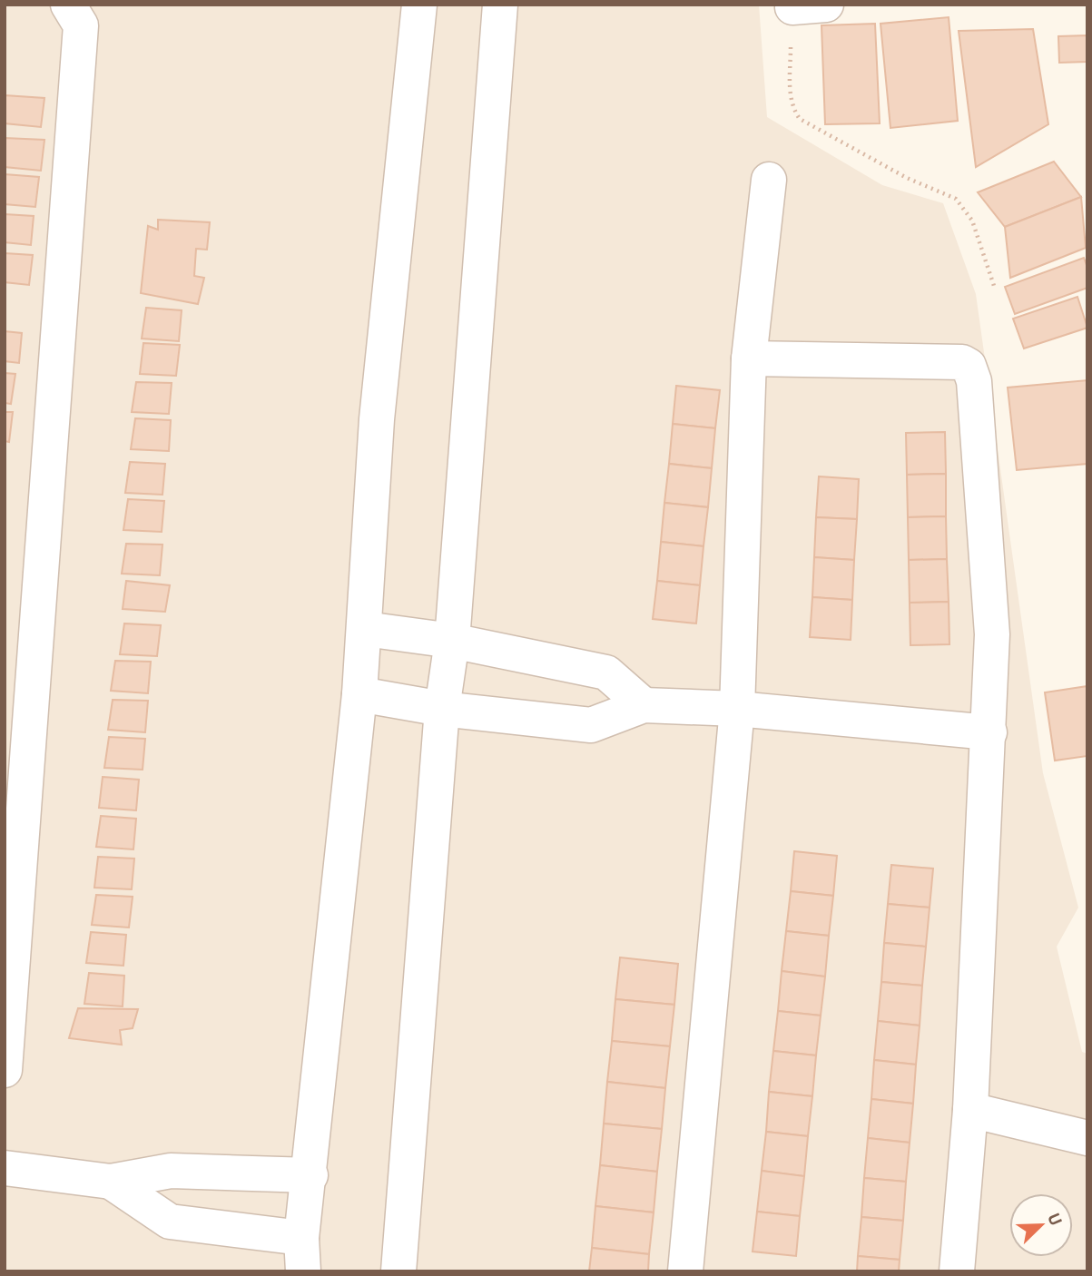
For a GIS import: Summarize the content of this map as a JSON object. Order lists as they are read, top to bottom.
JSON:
{
  "north": "top right"
}
